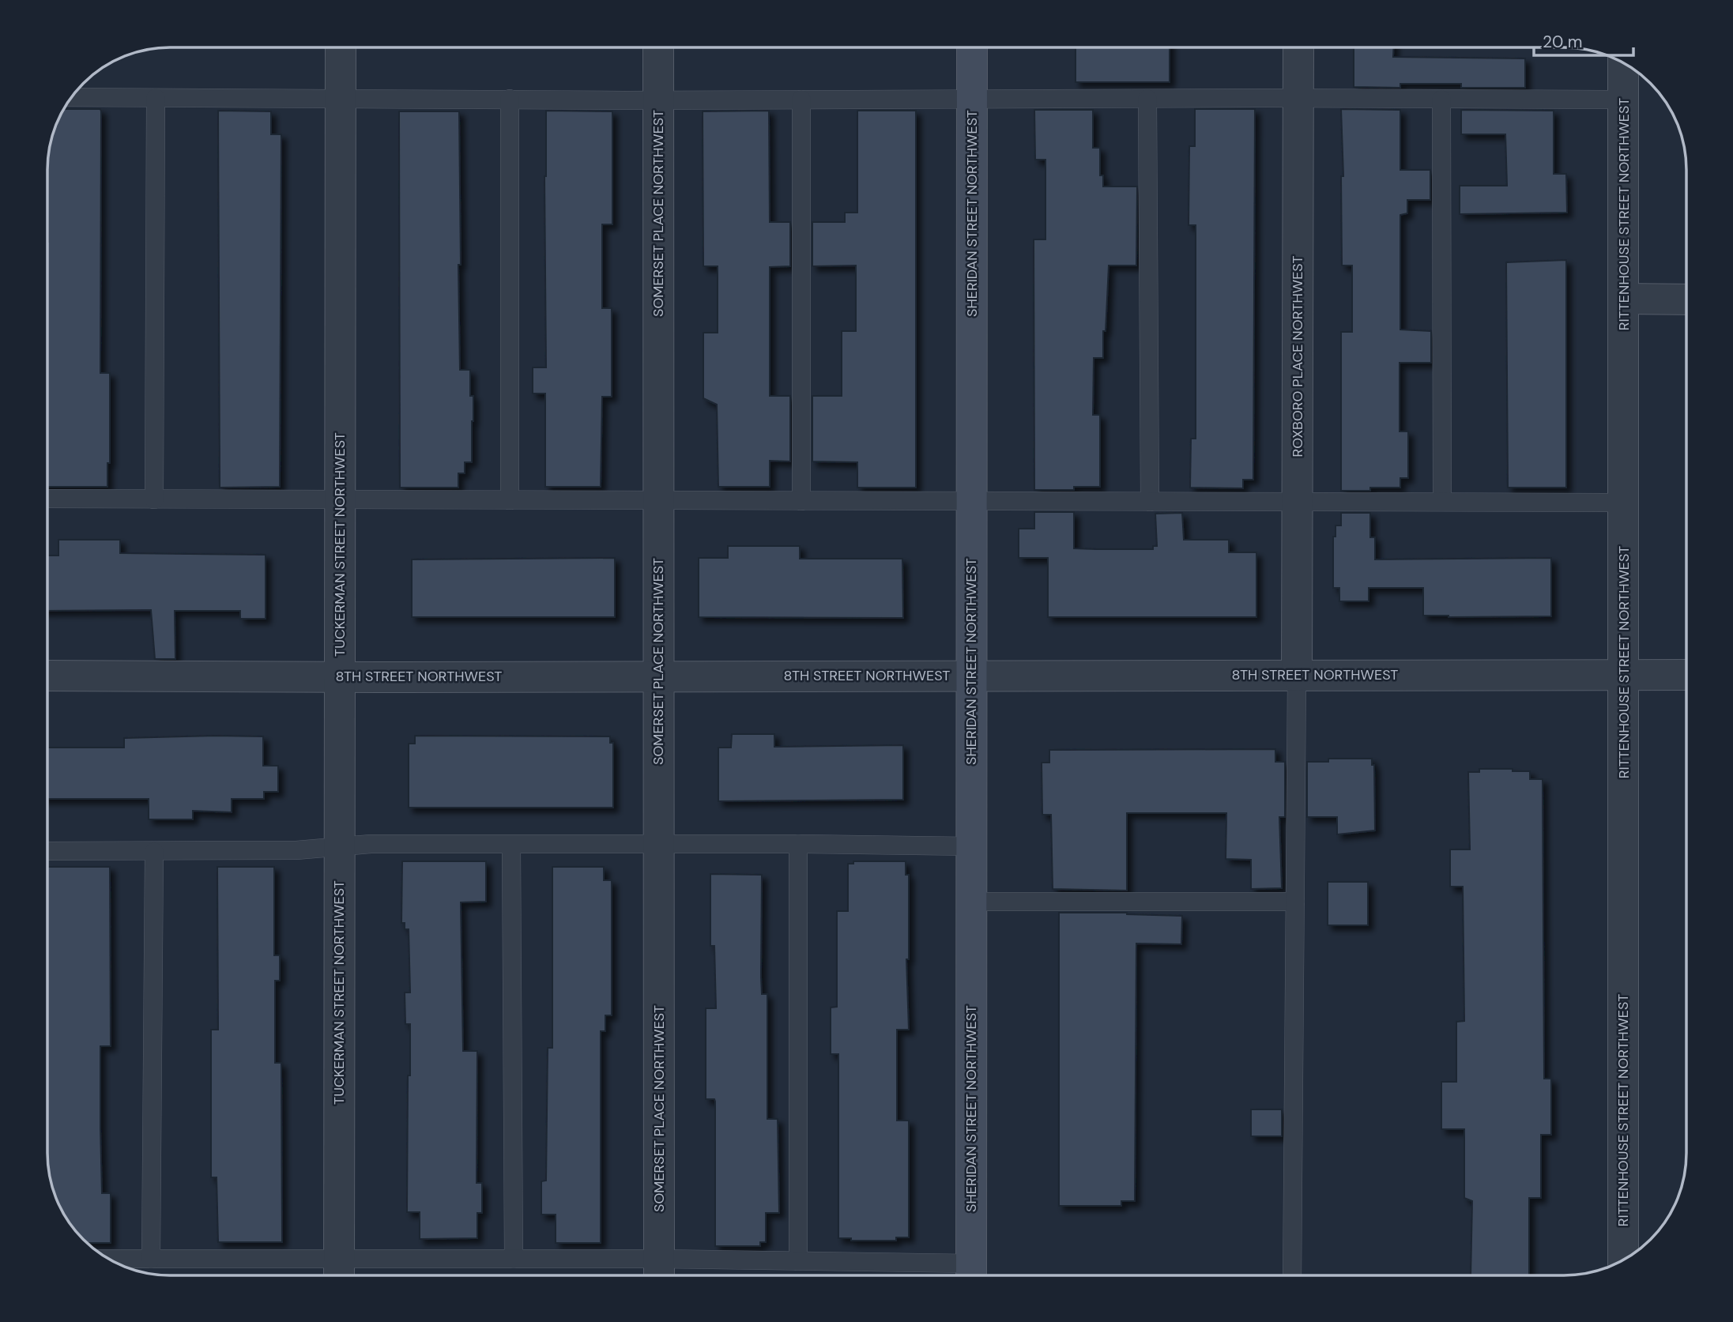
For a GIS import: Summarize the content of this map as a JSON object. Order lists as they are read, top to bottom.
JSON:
{
  "streets": {
    "street": [
      "SOMERSET PLACE NORTHWEST",
      "SHERIDAN STREET NORTHWEST",
      "RITTENHOUSE STREET NORTHWEST",
      "ROXBORO PLACE NORTHWEST",
      "TUCKERMAN STREET NORTHWEST",
      "8TH STREET NORTHWEST"
    ]
  },
  "crossings": [
    ["SOMERSET PLACE NORTHWEST", "8TH STREET NORTHWEST"],
    ["SHERIDAN STREET NORTHWEST", "8TH STREET NORTHWEST"],
    ["RITTENHOUSE STREET NORTHWEST", "8TH STREET NORTHWEST"],
    ["ROXBORO PLACE NORTHWEST", "8TH STREET NORTHWEST"],
    ["TUCKERMAN STREET NORTHWEST", "8TH STREET NORTHWEST"]
  ],
  "scale_bar": "20 m"
}
